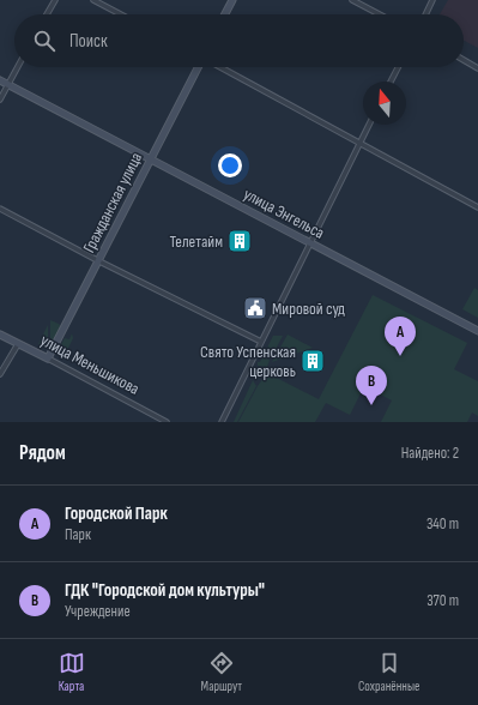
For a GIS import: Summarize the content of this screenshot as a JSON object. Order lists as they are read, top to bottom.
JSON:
{
  "streets": {
    "main road": ["Гражданская улица", "улица Энгельса", "улица Меньшикова"]
  },
  "crossings": [
    ["Гражданская улица", "улица Энгельса"],
    ["Гражданская улица", "улица Меньшикова"]
  ],
  "places": {
    "building": ["Телетайм", "Свято Успенская церковь"],
    "public building": ["Мировой суд"]
  },
  "north": "top",
  "page": {
    "search": "Поиск",
    "pins": ["A", "B"],
    "heading": ["Рядом", "Найдено: 2"],
    "list": [
      {
        "mark": "A",
        "name": "Городской Парк",
        "note": "Парк",
        "value": "340 m"
      },
      {
        "mark": "B",
        "name": "ГДК \"Городской дом культуры\"",
        "note": "Учреждение",
        "value": "370 m"
      }
    ],
    "nav": ["Карта", "Маршрут", "Сохранённые"]
  }
}
